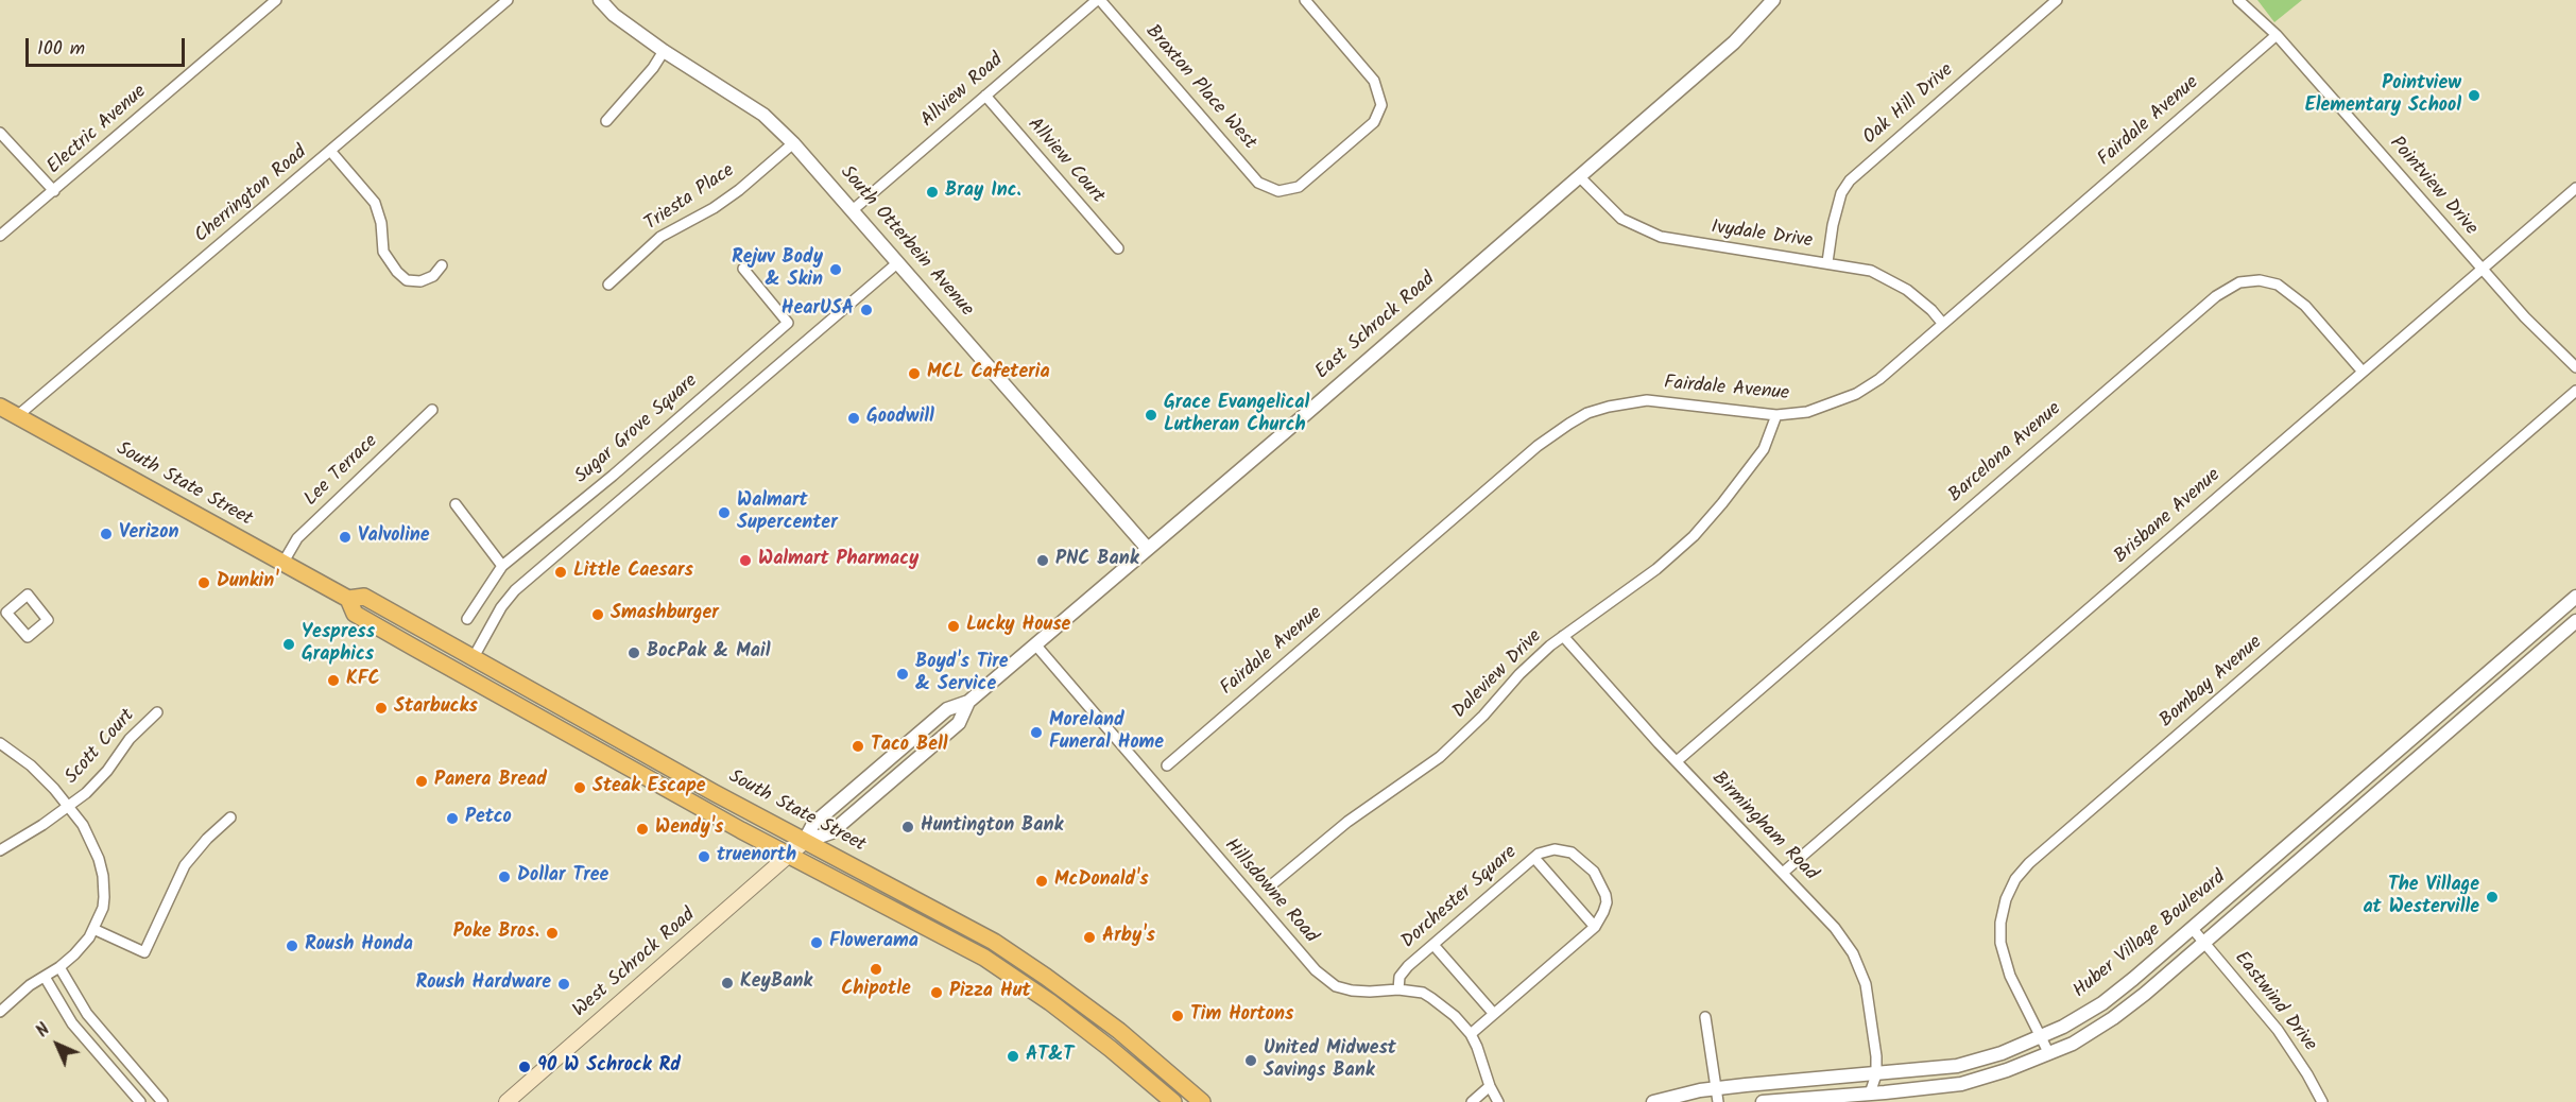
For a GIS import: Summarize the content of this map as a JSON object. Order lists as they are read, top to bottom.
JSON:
{
  "streets": {
    "main road": ["East Schrock Road", "South State Street", "West Schrock Road"],
    "street": [
      "Braxton Place West",
      "Allview Road",
      "Oak Hill Drive",
      "Fairdale Avenue",
      "Electric Avenue",
      "Allview Court",
      "Pointview Drive",
      "Cherrington Road",
      "Triesta Place",
      "Ivydale Drive",
      "South Otterbein Avenue",
      "Sugar Grove Square",
      "Barcelona Avenue",
      "Lee Terrace",
      "Brisbane Avenue",
      "Daleview Drive",
      "Bombay Avenue",
      "Scott Court",
      "Birmingham Road",
      "Hillsdowne Road",
      "Dorchester Square",
      "Huber Village Boulevard",
      "Eastwind Drive"
    ]
  },
  "crossings": [
    ["Braxton Place West", "Allview Road"],
    ["Allview Road", "Allview Court"],
    ["Allview Road", "South Otterbein Avenue"],
    ["Oak Hill Drive", "Ivydale Drive"],
    ["Fairdale Avenue", "Pointview Drive"],
    ["Fairdale Avenue", "Ivydale Drive"],
    ["Fairdale Avenue", "Daleview Drive"],
    ["Pointview Drive", "Brisbane Avenue"],
    ["Cherrington Road", "South State Street"],
    ["Triesta Place", "South Otterbein Avenue"],
    ["Ivydale Drive", "East Schrock Road"],
    ["South Otterbein Avenue", "East Schrock Road"],
    ["East Schrock Road", "South State Street"],
    ["East Schrock Road", "Hillsdowne Road"],
    ["East Schrock Road", "West Schrock Road"],
    ["Barcelona Avenue", "Brisbane Avenue"],
    ["Barcelona Avenue", "Birmingham Road"],
    ["Lee Terrace", "South State Street"],
    ["South State Street", "West Schrock Road"],
    ["Brisbane Avenue", "Birmingham Road"],
    ["Daleview Drive", "Birmingham Road"],
    ["Bombay Avenue", "Huber Village Boulevard"],
    ["Birmingham Road", "Huber Village Boulevard"],
    ["Hillsdowne Road", "Dorchester Square"],
    ["Huber Village Boulevard", "Eastwind Drive"]
  ],
  "places": [
    "Pointview Elementary School",
    "Bray Inc.",
    "Rejuv Body & Skin",
    "HearUSA",
    "MCL Cafeteria",
    "Grace Evangelical Lutheran Church",
    "Goodwill",
    "Walmart Supercenter",
    "Verizon",
    "Valvoline",
    "Walmart Pharmacy",
    "PNC Bank",
    "Little Caesars",
    "Dunkin'",
    "Smashburger",
    "Lucky House",
    "Yespress Graphics",
    "BocPak & Mail",
    "Boyd's Tire & Service",
    "KFC",
    "Starbucks",
    "Moreland Funeral Home",
    "Taco Bell",
    "Panera Bread",
    "Steak Escape",
    "Petco",
    "Huntington Bank",
    "Wendy's",
    "truenorth",
    "Dollar Tree",
    "McDonald's",
    "The Village at Westerville",
    "Poke Bros.",
    "Arby's",
    "Flowerama",
    "Roush Honda",
    "Chipotle",
    "KeyBank",
    "Roush Hardware",
    "Pizza Hut",
    "Tim Hortons",
    "AT&T",
    "United Midwest Savings Bank",
    "90 W Schrock Rd"
  ],
  "scale_bar": "100 m",
  "north": "top left"
}
